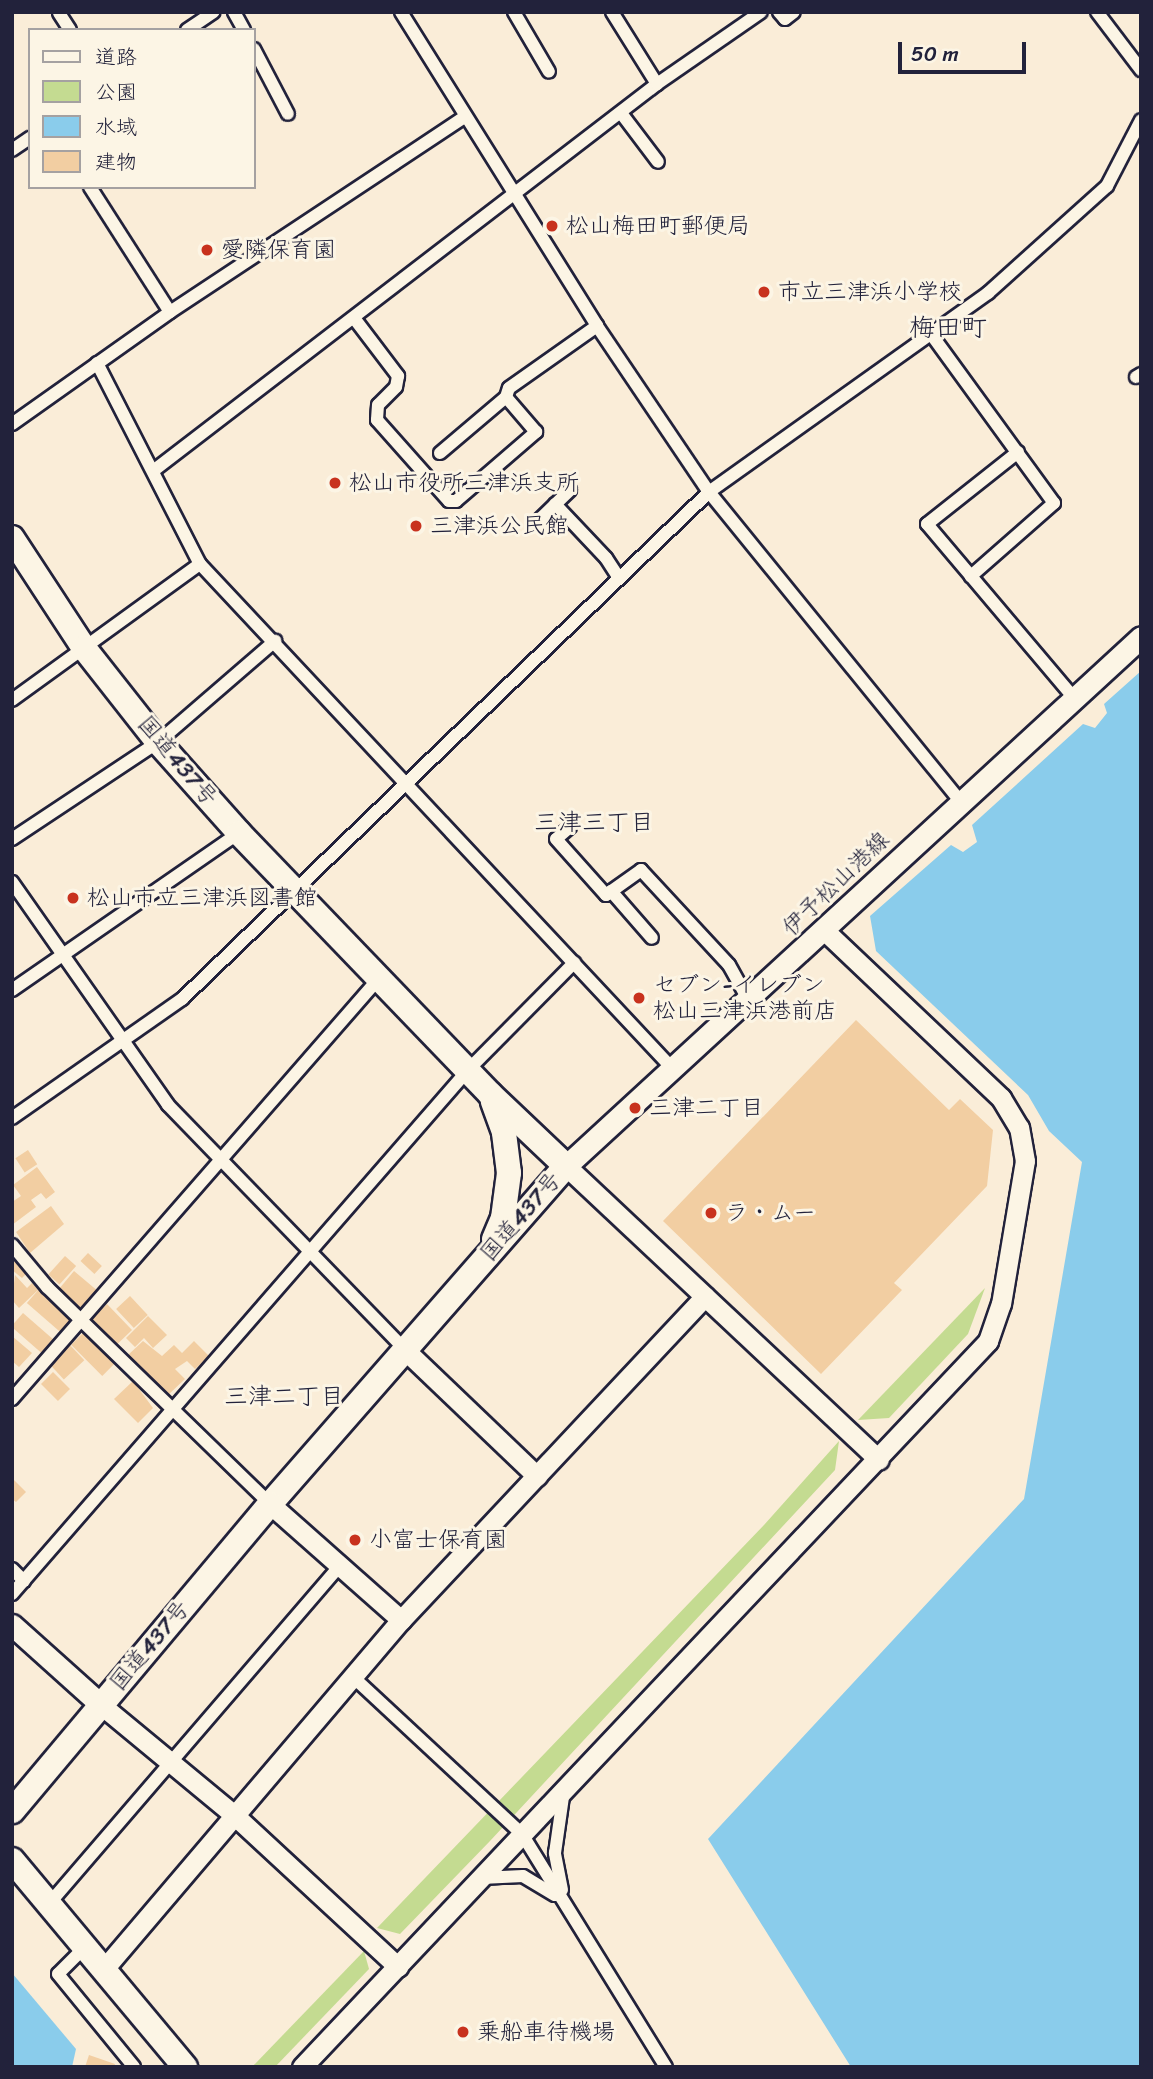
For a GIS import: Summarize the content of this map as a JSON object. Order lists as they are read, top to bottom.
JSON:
{
  "streets": {
    "highway": ["国道437号"],
    "main road": ["伊予松山港線"]
  },
  "crossings": [
    ["国道437号", "伊予松山港線"]
  ],
  "districts": ["梅田町", "三津三丁目", "三津二丁目"],
  "places": [
    "松山梅田町郵便局",
    "愛隣保育園",
    "市立三津浜小学校",
    "松山市役所三津浜支所",
    "三津浜公民館",
    "松山市立三津浜図書館",
    "セブン-イレブン 松山三津浜港前店",
    "三津二丁目",
    "ラ・ムー",
    "小富士保育園",
    "乗船車待機場"
  ],
  "legend": [
    "道路",
    "公園",
    "水域",
    "建物"
  ],
  "scale_bar": "50 m"
}
